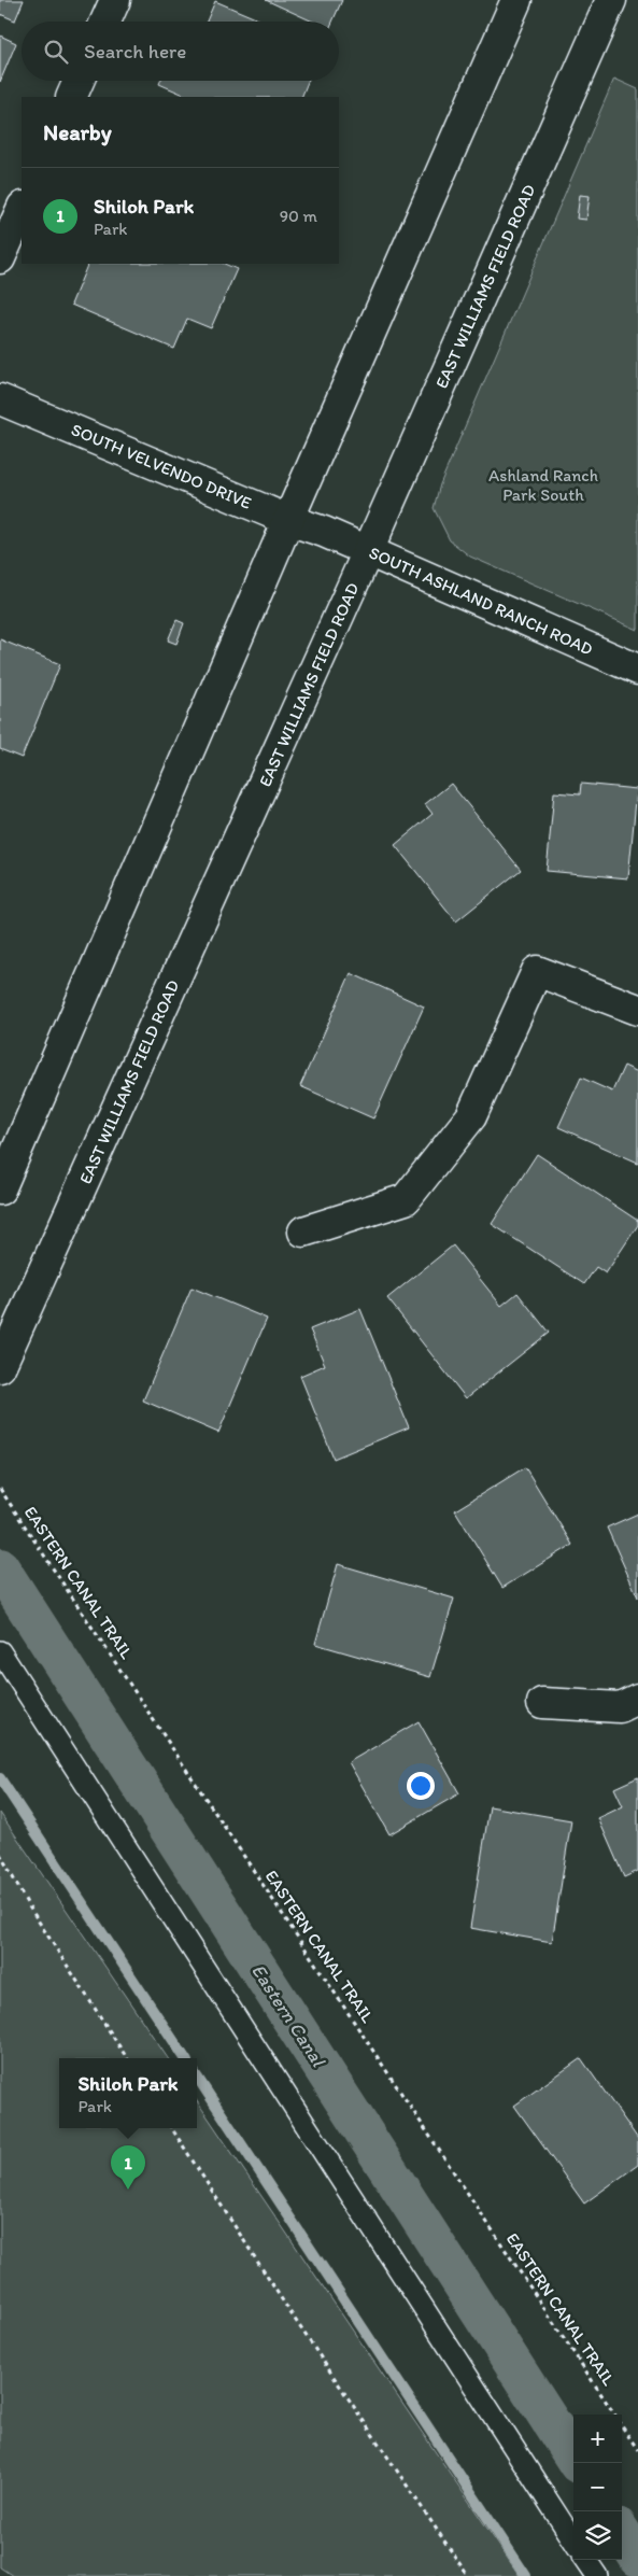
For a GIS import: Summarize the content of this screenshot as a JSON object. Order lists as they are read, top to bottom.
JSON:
{
  "streets": {
    "main road": ["EAST WILLIAMS FIELD ROAD", "SOUTH VELVENDO DRIVE", "SOUTH ASHLAND RANCH ROAD"],
    "path": ["EASTERN CANAL TRAIL"]
  },
  "crossings": [
    ["EAST WILLIAMS FIELD ROAD", "SOUTH ASHLAND RANCH ROAD"],
    ["SOUTH VELVENDO DRIVE", "SOUTH ASHLAND RANCH ROAD"]
  ],
  "water": ["Eastern Canal"],
  "parks": ["Ashland Ranch Park South"],
  "page": {
    "search": "Search here",
    "heading": "Nearby",
    "list": [
      {
        "mark": "1",
        "name": "Shiloh Park",
        "note": "Park",
        "value": "90 m"
      }
    ],
    "popup": ["Shiloh Park", "Park"],
    "pins": "1",
    "map_buttons": ["+", "−"]
  }
}
